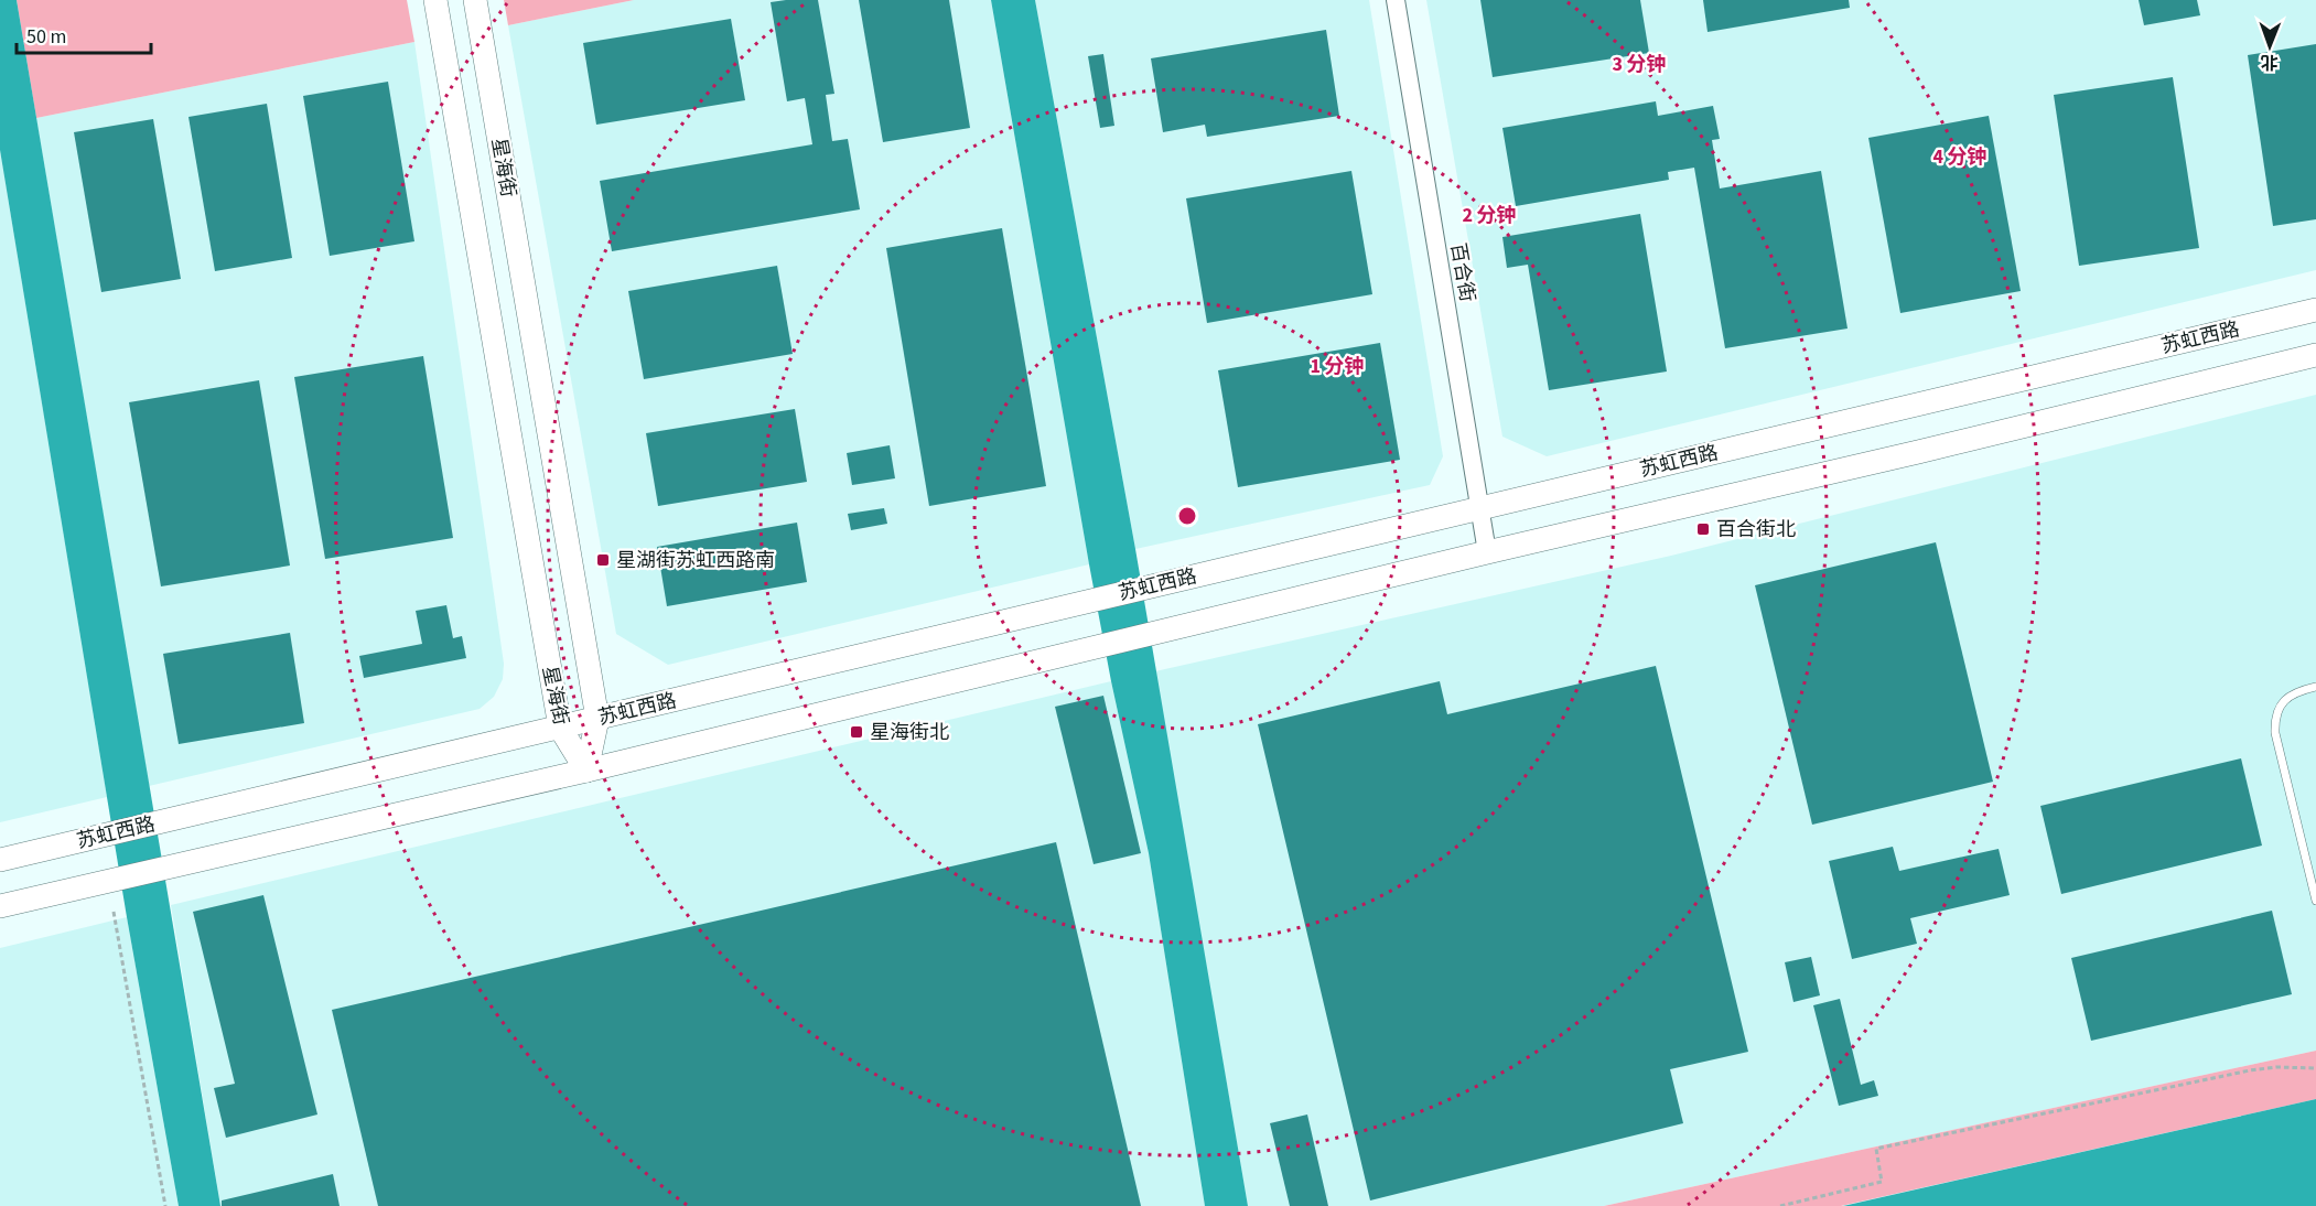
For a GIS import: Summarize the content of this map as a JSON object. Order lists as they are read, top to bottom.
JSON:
{
  "streets": {
    "main road": ["星海街", "苏虹西路"],
    "street": ["百合街"]
  },
  "crossings": [
    ["星海街", "苏虹西路"],
    ["百合街", "苏虹西路"]
  ],
  "places": {
    "transit": ["百合街北", "星湖街苏虹西路南", "星海街北"]
  },
  "scale_bar": "50 m",
  "north": "bottom",
  "rings": [
    "3 分钟",
    "4 分钟",
    "2 分钟",
    "1 分钟"
  ]
}
